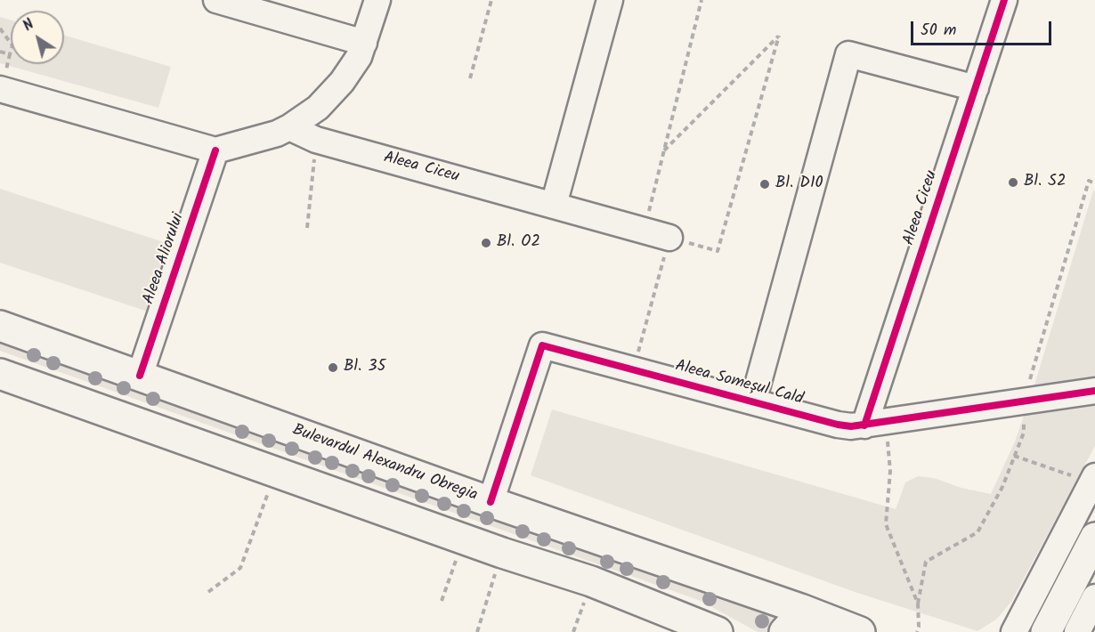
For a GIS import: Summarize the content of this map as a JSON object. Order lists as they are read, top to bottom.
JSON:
{
  "streets": {
    "main road": ["Bulevardul Alexandru Obregia"],
    "street": ["Aleea Ciceu", "Aleea Aliorului", "Aleea Someșul Cald"]
  },
  "crossings": [
    ["Aleea Ciceu", "Aleea Someșul Cald"],
    ["Aleea Aliorului", "Bulevardul Alexandru Obregia"],
    ["Aleea Someșul Cald", "Bulevardul Alexandru Obregia"]
  ],
  "places": [
    "Bl. S2",
    "Bl. D10",
    "Bl. O2",
    "Bl. 35"
  ],
  "scale_bar": "50 m",
  "north": "top left"
}
